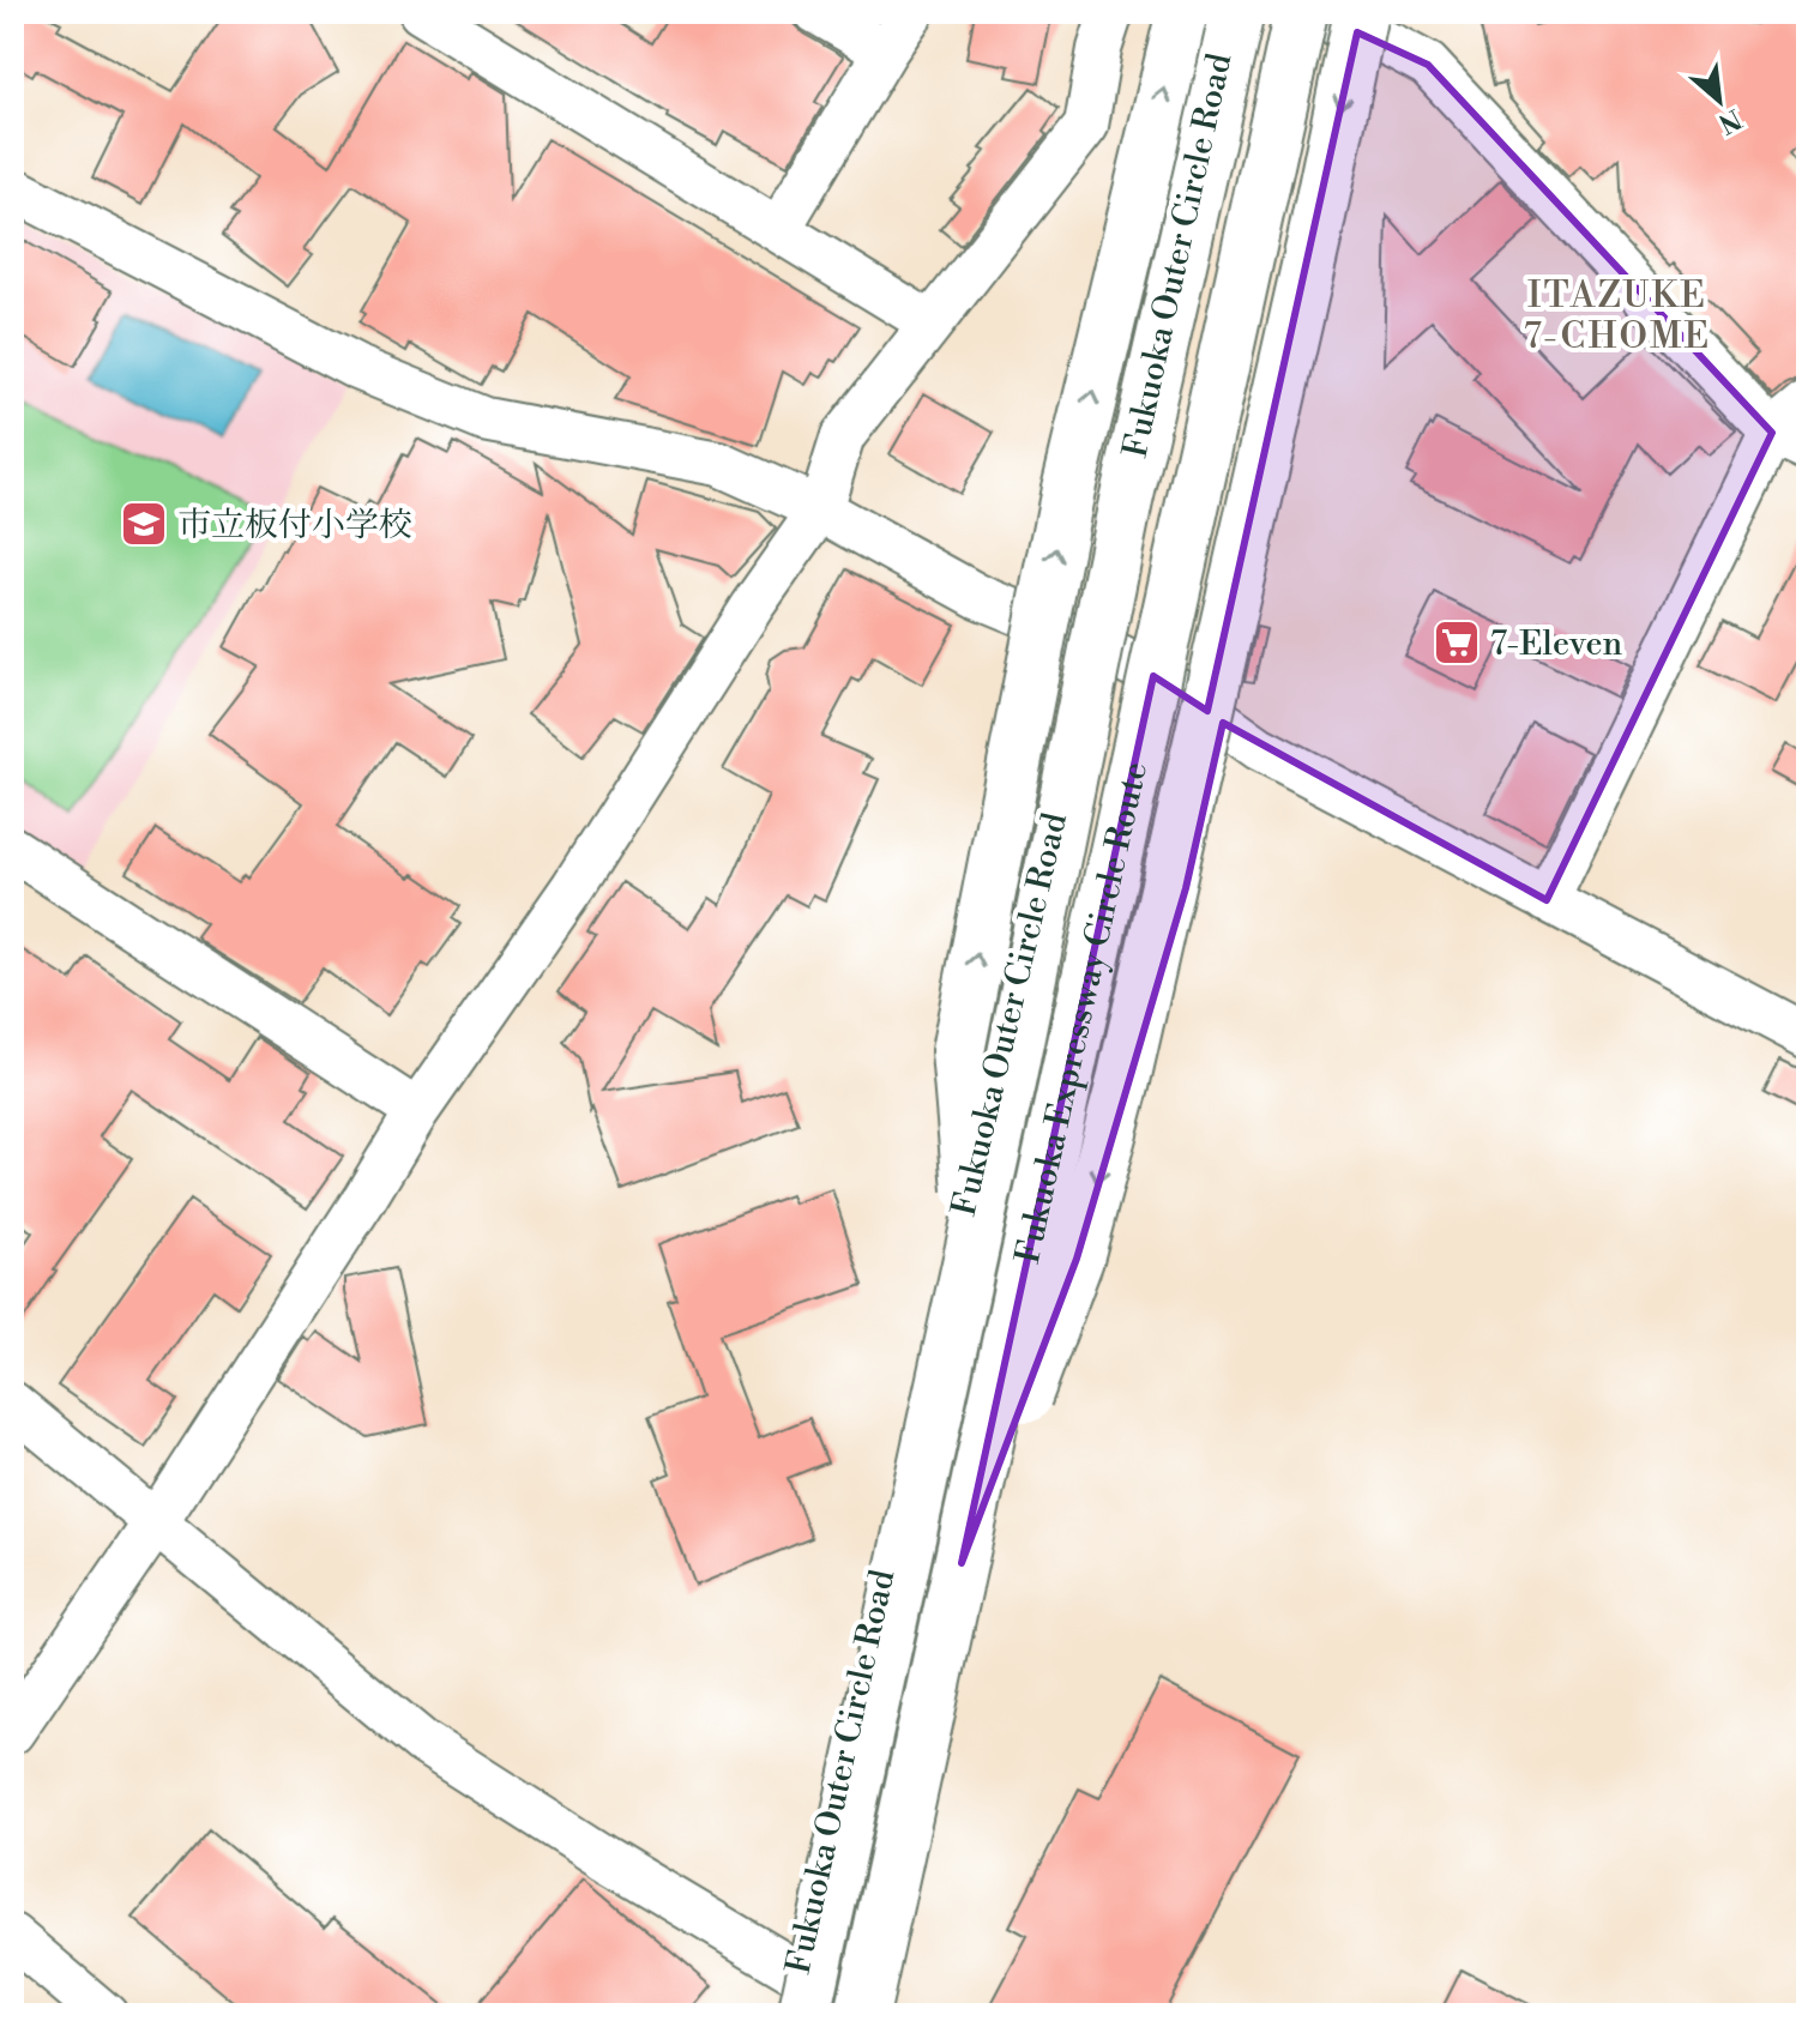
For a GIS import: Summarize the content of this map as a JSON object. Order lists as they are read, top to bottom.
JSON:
{
  "streets": {
    "highway": ["Fukuoka Outer Circle Road", "Fukuoka Expressway Circle Route"]
  },
  "crossings": [
    ["Fukuoka Outer Circle Road", "Fukuoka Expressway Circle Route"]
  ],
  "districts": ["ITAZUKE 7-CHOME"],
  "places": {
    "school or university": ["市立板付小学校"],
    "supermarket": ["7-Eleven"]
  },
  "north": "bottom right"
}
